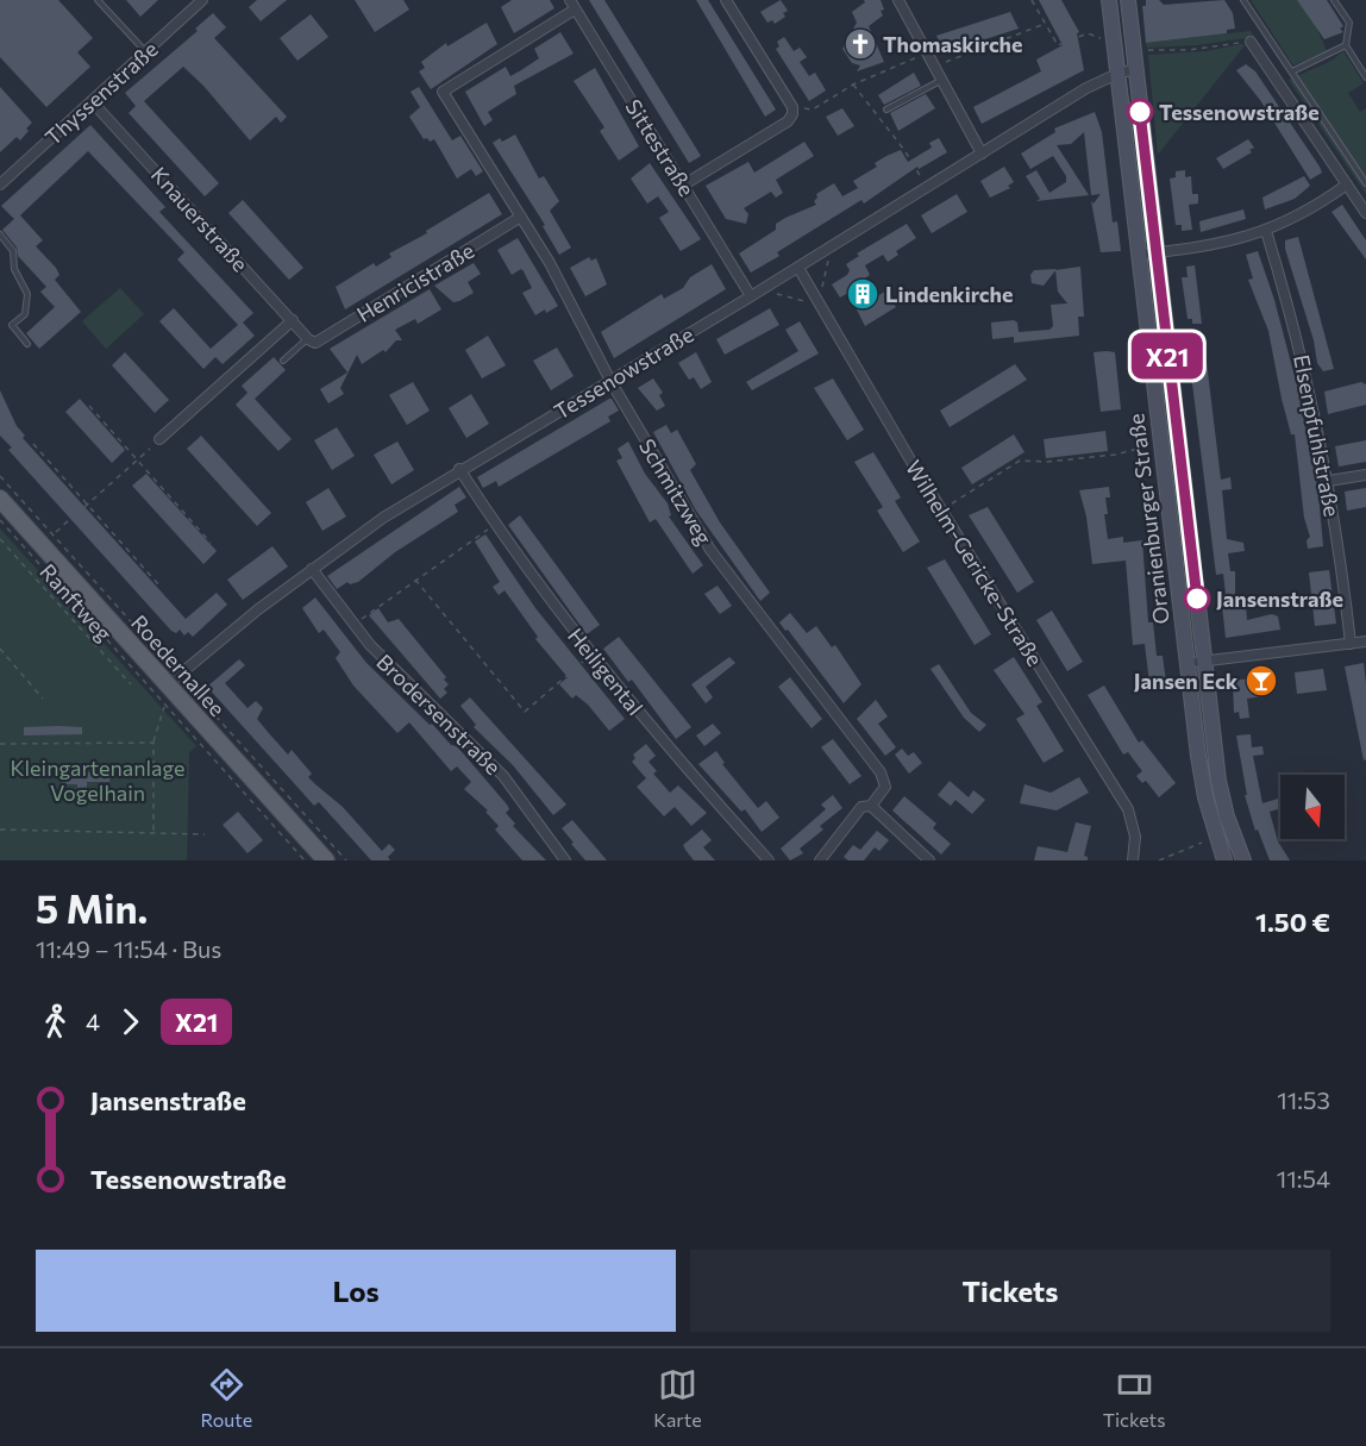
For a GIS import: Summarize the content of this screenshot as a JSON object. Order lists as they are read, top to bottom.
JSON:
{
  "streets": {
    "main road": ["Oranienburger Straße", "Roedernallee"],
    "street": [
      "Thyssenstraße",
      "Sittestraße",
      "Knauerstraße",
      "Henricistraße",
      "Tessenowstraße",
      "Elsenpfuhlstraße",
      "Schmitzweg",
      "Wilhelm-Gericke-Straße",
      "Heiligental",
      "Brodersenstraße"
    ],
    "path": ["Ranftweg"]
  },
  "crossings": [
    ["Thyssenstraße", "Knauerstraße"],
    ["Sittestraße", "Tessenowstraße"],
    ["Sittestraße", "Schmitzweg"],
    ["Knauerstraße", "Henricistraße"],
    ["Henricistraße", "Schmitzweg"],
    ["Tessenowstraße", "Schmitzweg"],
    ["Tessenowstraße", "Oranienburger Straße"],
    ["Tessenowstraße", "Wilhelm-Gericke-Straße"],
    ["Tessenowstraße", "Roedernallee"],
    ["Tessenowstraße", "Heiligental"],
    ["Tessenowstraße", "Brodersenstraße"]
  ],
  "parks": ["Kleingartenanlage Vogelhain"],
  "places": {
    "church": ["Thomaskirche"],
    "other": ["Tessenowstraße", "Jansenstraße"],
    "building": ["Lindenkirche"],
    "bar": ["Jansen Eck"]
  },
  "lines": ["bus line X21"],
  "north": "bottom",
  "page": {
    "on_map": "X21",
    "heading": ["5 Min.", "11:49 – 11:54 · Bus", "1.50 €"],
    "legs": ["4", "X21"],
    "list": [
      {
        "name": "Jansenstraße",
        "value": "11:53"
      },
      {
        "name": "Tessenowstraße",
        "value": "11:54"
      }
    ],
    "buttons": ["Los", "Tickets"],
    "tabs": ["Route", "Karte", "Tickets"]
  }
}
